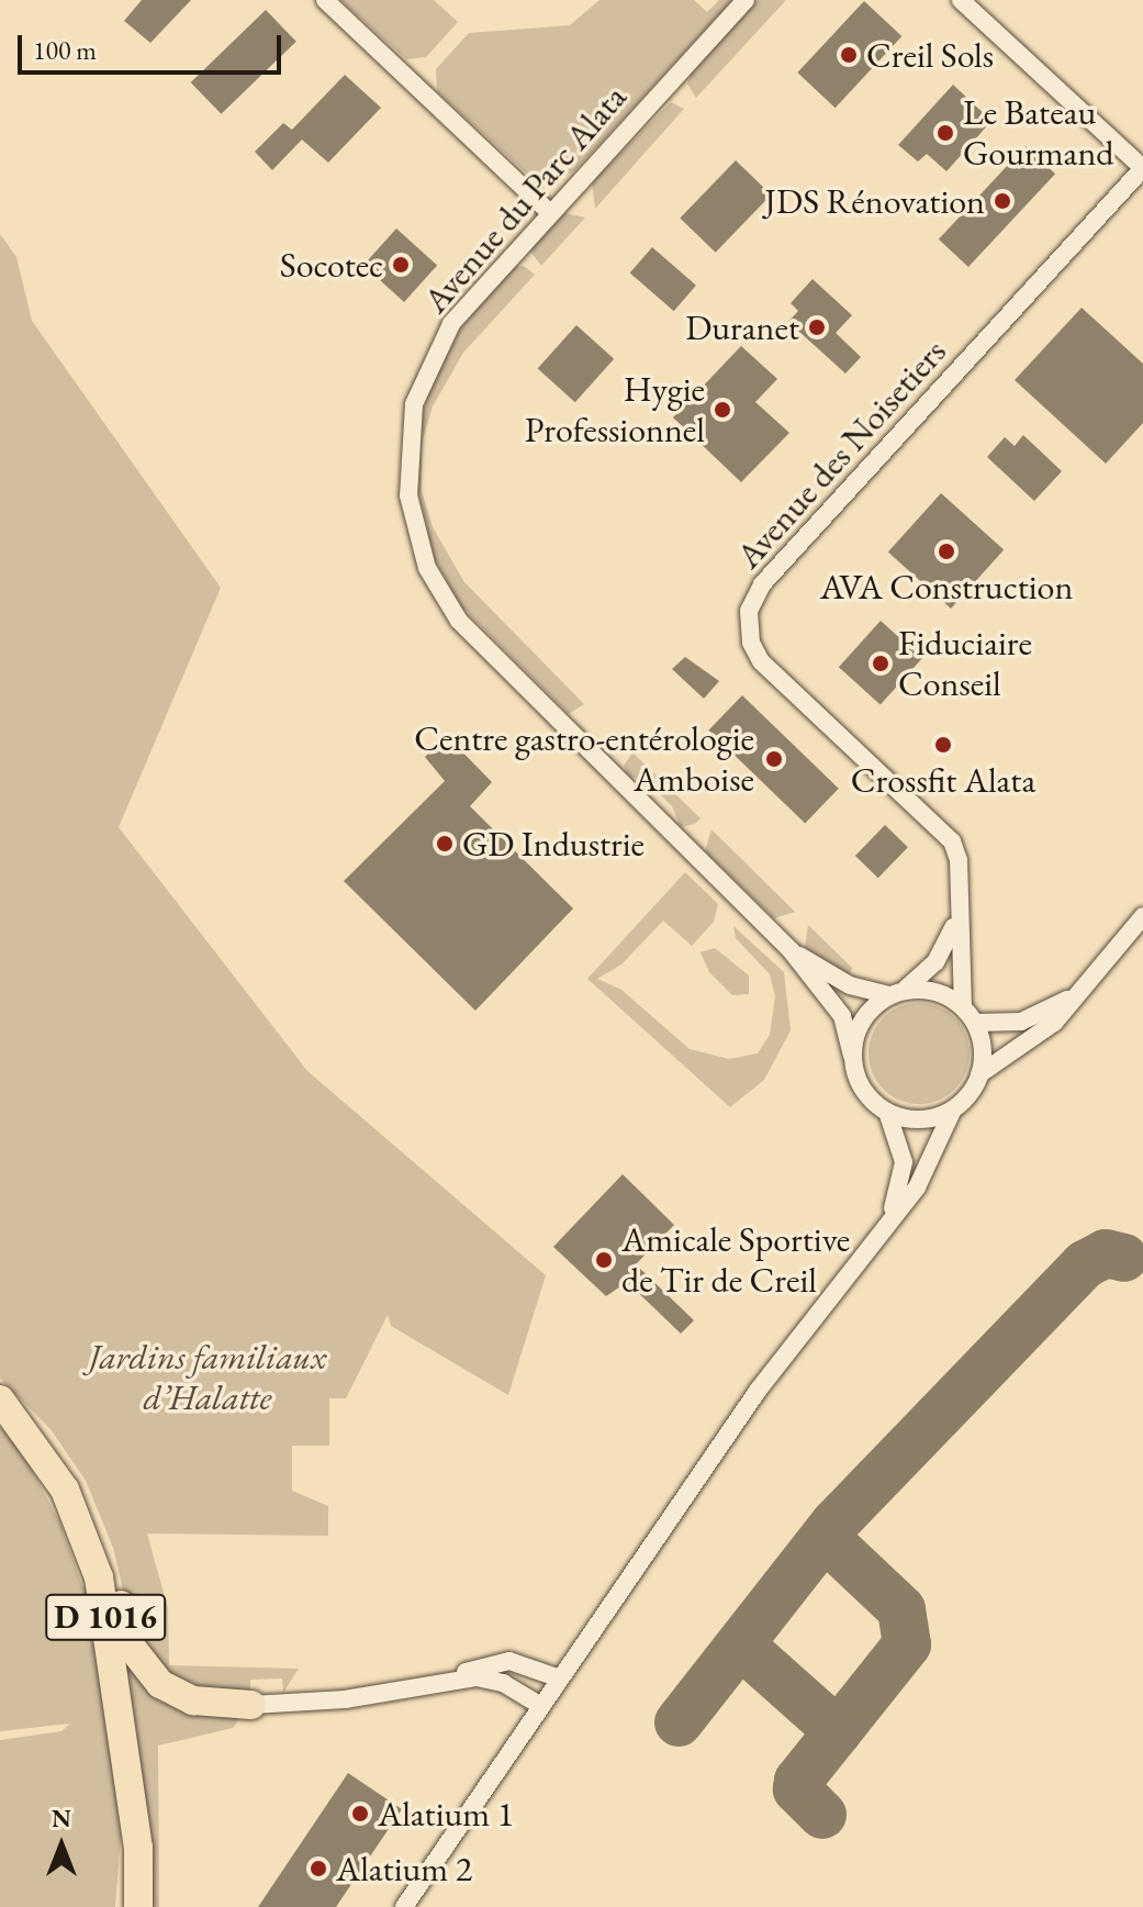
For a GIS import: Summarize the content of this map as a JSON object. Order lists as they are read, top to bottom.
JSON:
{
  "streets": {
    "highway": ["D 1016"],
    "street": ["Avenue du Parc Alata", "Avenue des Noisetiers"]
  },
  "crossings": [
    ["Avenue du Parc Alata", "Avenue des Noisetiers"]
  ],
  "parks": ["Jardins familiaux d’Halatte"],
  "places": [
    "Creil Sols",
    "Le Bateau Gourmand",
    "JDS Rénovation",
    "Socotec",
    "Duranet",
    "Hygie Professionnel",
    "AVA Construction",
    "Fiduciaire Conseil",
    "Crossfit Alata",
    "Centre gastro-entérologie Amboise",
    "GD Industrie",
    "Amicale Sportive de Tir de Creil",
    "Alatium 1",
    "Alatium 2"
  ],
  "scale_bar": "100 m",
  "north": "top"
}
